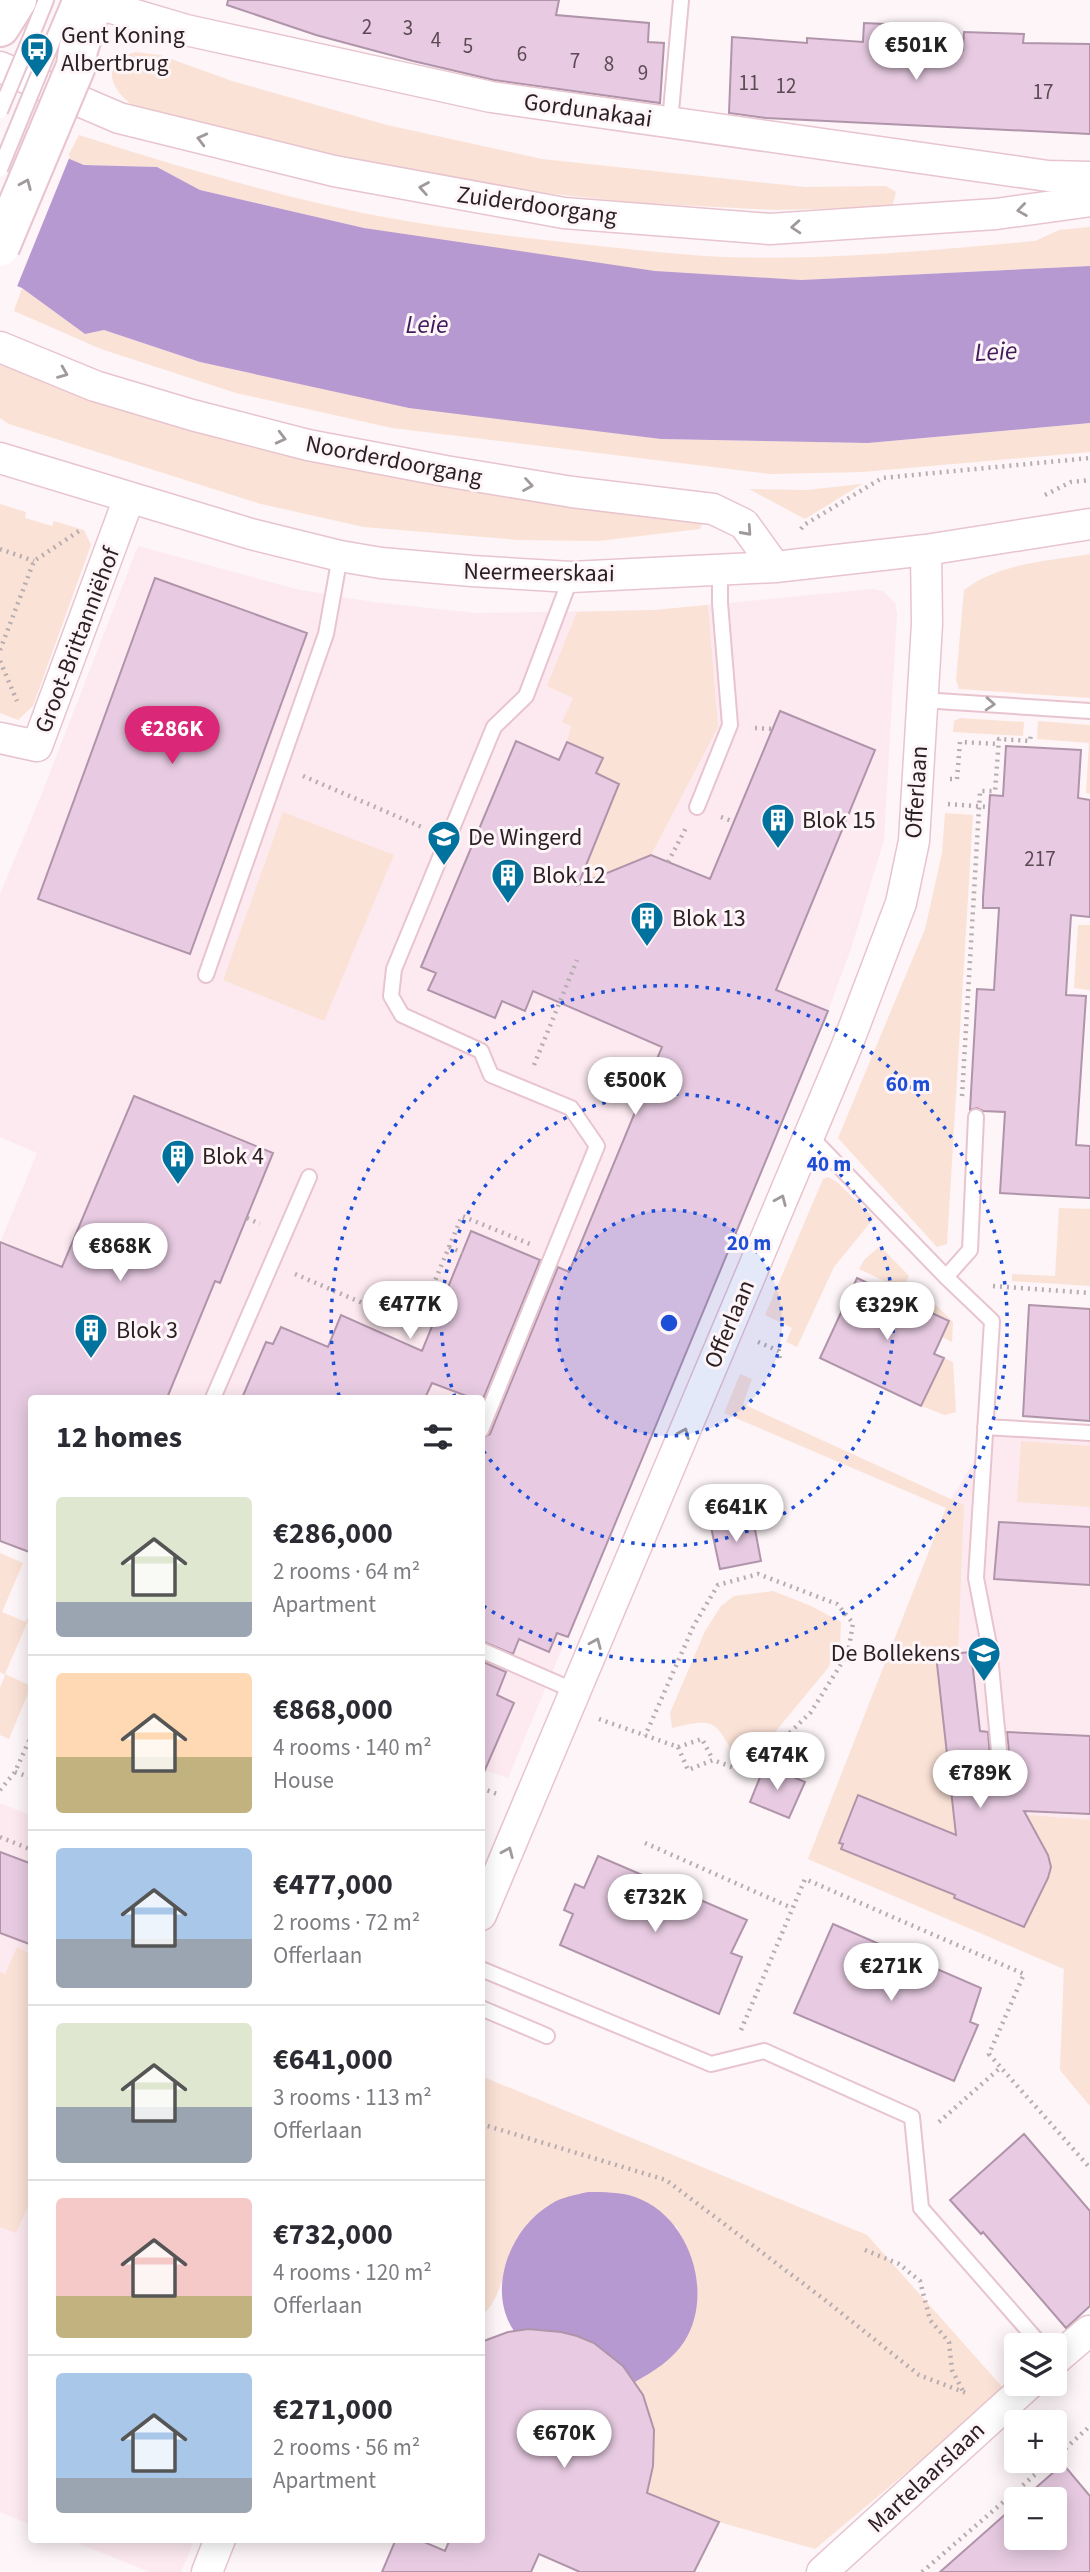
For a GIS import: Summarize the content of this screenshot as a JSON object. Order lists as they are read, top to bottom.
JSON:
{
  "streets": {
    "street": [
      "Gordunakaai",
      "Zuiderdoorgang",
      "Noorderdoorgang",
      "Neermeerskaai",
      "Groot-Brittanniëhof",
      "Offerlaan",
      "Martelaarslaan"
    ]
  },
  "crossings": [
    ["Noorderdoorgang", "Neermeerskaai"],
    ["Neermeerskaai", "Groot-Brittanniëhof"],
    ["Neermeerskaai", "Offerlaan"]
  ],
  "one_way": ["Zuiderdoorgang", "Noorderdoorgang", "Offerlaan"],
  "water": ["Leie"],
  "places": {
    "bus stop": ["Gent Koning Albertbrug"],
    "building": [
      "Blok 15",
      "Blok 12",
      "Blok 13",
      "Blok 4",
      "Blok 3"
    ],
    "school or university": ["De Wingerd", "De Bollekens"]
  },
  "house_numbers": [
    "2",
    "3",
    "4",
    "5",
    "6",
    "7",
    "8",
    "9",
    "11",
    "12",
    "17",
    "217"
  ],
  "page": {
    "price": [
      "€501K",
      "€286K",
      "€500K",
      "€868K",
      "€477K",
      "€329K",
      "€641K",
      "€474K",
      "€789K",
      "€732K",
      "€271K",
      "€670K"
    ],
    "heading": "12 homes",
    "list": [
      {
        "name": "€286,000",
        "note": "2 rooms · 64 m² · Apartment"
      },
      {
        "name": "€868,000",
        "note": "4 rooms · 140 m² · House"
      },
      {
        "name": "€477,000",
        "note": "2 rooms · 72 m² · Offerlaan"
      },
      {
        "name": "€641,000",
        "note": "3 rooms · 113 m² · Offerlaan"
      },
      {
        "name": "€732,000",
        "note": "4 rooms · 120 m² · Offerlaan"
      },
      {
        "name": "€271,000",
        "note": "2 rooms · 56 m² · Apartment"
      }
    ],
    "map_buttons": ["+", "−"]
  },
  "rings": ["60 m", "40 m", "20 m"]
}
